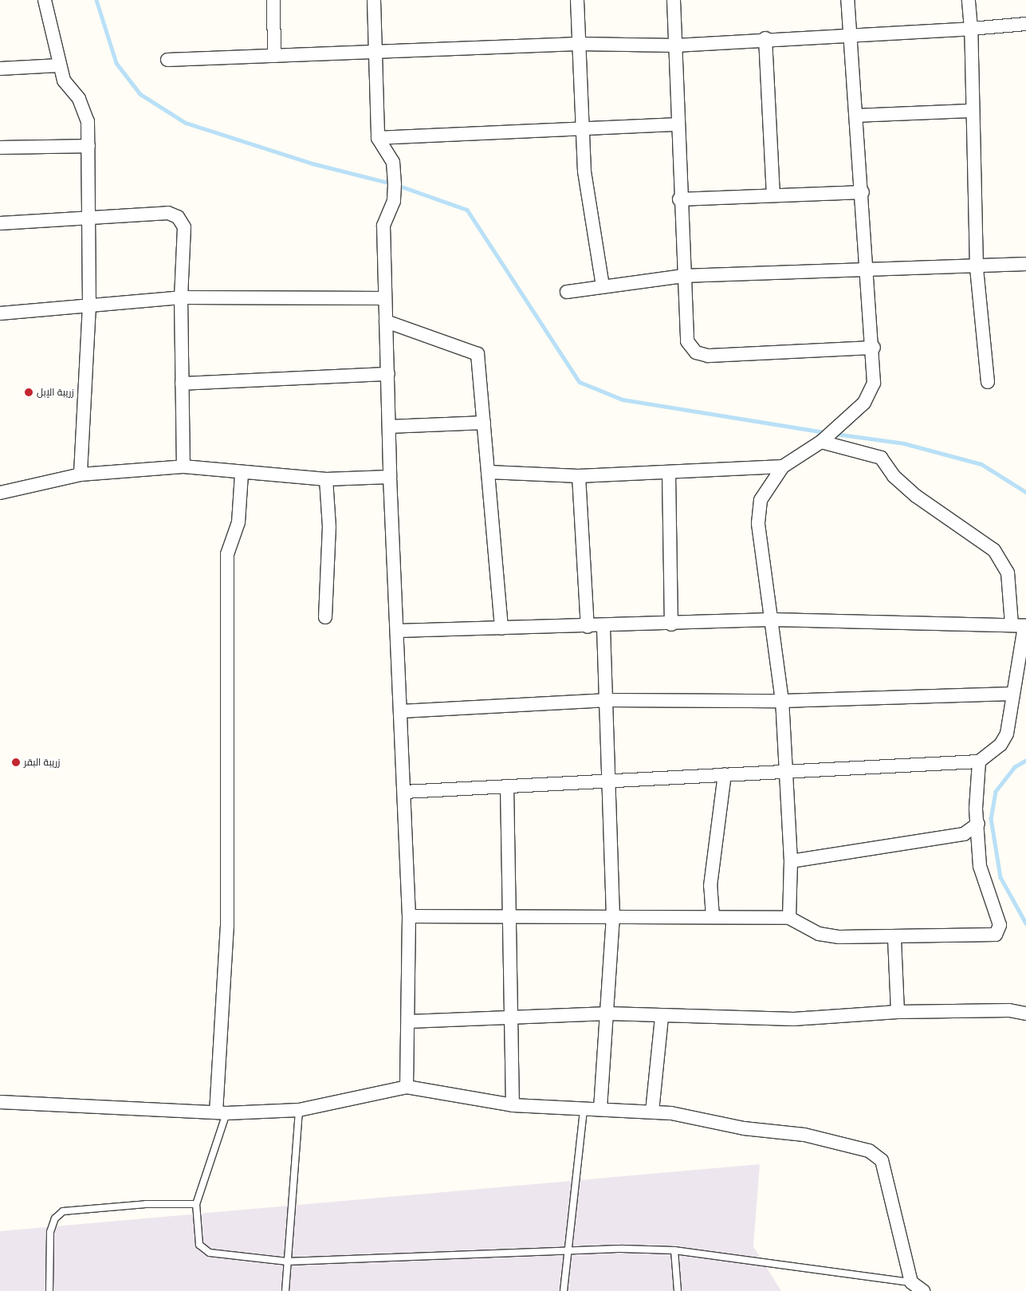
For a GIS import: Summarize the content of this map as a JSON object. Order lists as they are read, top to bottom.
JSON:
{
  "places": ["زريبة الإبل", "زريبة البقر"]
}
